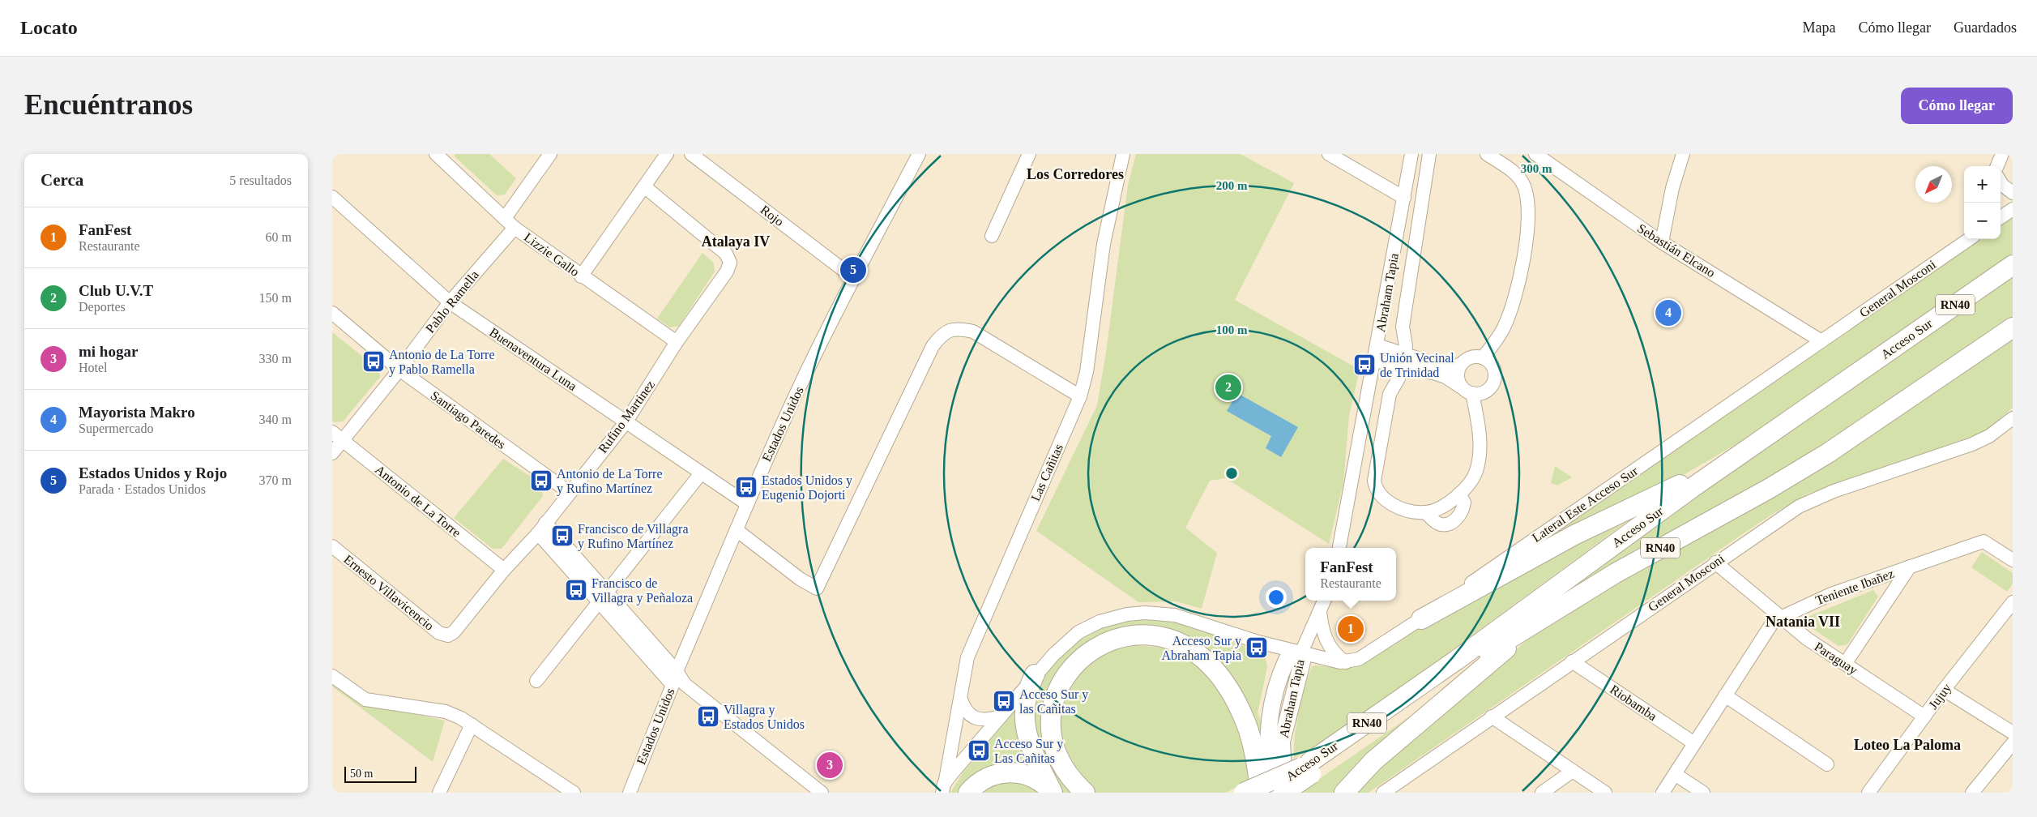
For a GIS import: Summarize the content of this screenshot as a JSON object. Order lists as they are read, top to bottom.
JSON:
{
  "streets": {
    "highway": ["RN40", "Acceso Sur"],
    "main road": ["Abraham Tapia"],
    "street": [
      "Rojo",
      "Sebastián Elcano",
      "Lizzie Gallo",
      "General Mosconi",
      "Pablo Ramella",
      "Buenaventura Luna",
      "Rufino Martinez",
      "Santiago Paredes",
      "Estados Unidos",
      "Las Cañitas",
      "Antonio de La Torre",
      "Lateral Este Acceso Sur",
      "Teniente Ibañez",
      "Ernesto Villavicencio",
      "Paraguay",
      "Jujuy",
      "Riobamba"
    ]
  },
  "crossings": [
    ["Rojo", "Estados Unidos"],
    ["Sebastián Elcano", "General Mosconi"],
    ["Sebastián Elcano", "Lateral Este Acceso Sur"],
    ["Lizzie Gallo", "Pablo Ramella"],
    ["Lizzie Gallo", "Rufino Martinez"],
    ["General Mosconi", "Lateral Este Acceso Sur"],
    ["General Mosconi", "Paraguay"],
    ["General Mosconi", "Riobamba"],
    ["Abraham Tapia", "Acceso Sur"],
    ["Abraham Tapia", "Lateral Este Acceso Sur"],
    ["Pablo Ramella", "Buenaventura Luna"],
    ["Pablo Ramella", "Santiago Paredes"],
    ["Pablo Ramella", "Antonio de La Torre"],
    ["Buenaventura Luna", "Rufino Martinez"],
    ["Buenaventura Luna", "Estados Unidos"],
    ["Rufino Martinez", "Santiago Paredes"],
    ["Rufino Martinez", "Antonio de La Torre"],
    ["Rufino Martinez", "Ernesto Villavicencio"],
    ["Las Cañitas", "Lateral Este Acceso Sur"],
    ["Teniente Ibañez", "Paraguay"],
    ["Teniente Ibañez", "Riobamba"],
    ["Paraguay", "Jujuy"]
  ],
  "districts": [
    "Los Corredores",
    "Atalaya IV",
    "Natania VII",
    "Loteo La Paloma"
  ],
  "places": {
    "bus stop": [
      "Antonio de La Torre y Pablo Ramella",
      "Unión Vecinal de Trinidad",
      "Antonio de La Torre y Rufino Martínez",
      "Estados Unidos y Eugenio Dojorti",
      "Francisco de Villagra y Rufino Martínez",
      "Francisco de Villagra y Peñaloza",
      "Acceso Sur y Abraham Tapia",
      "Acceso Sur y las Cañitas",
      "Villagra y Estados Unidos",
      "Acceso Sur y Las Cañitas"
    ]
  },
  "scale_bar": "50 m",
  "north": "bottom left",
  "page": {
    "header": "Locato",
    "nav": ["Mapa", "Cómo llegar", "Guardados"],
    "buttons": "Cómo llegar",
    "title": "Encuéntranos",
    "heading": ["Cerca", "5 resultados"],
    "map_buttons": ["+", "−"],
    "list": [
      {
        "mark": "1",
        "name": "FanFest",
        "note": "Restaurante",
        "value": "60 m"
      },
      {
        "mark": "2",
        "name": "Club U.V.T",
        "note": "Deportes",
        "value": "150 m"
      },
      {
        "mark": "3",
        "name": "mi hogar",
        "note": "Hotel",
        "value": "330 m"
      },
      {
        "mark": "4",
        "name": "Mayorista Makro",
        "note": "Supermercado",
        "value": "340 m"
      },
      {
        "mark": "5",
        "name": "Estados Unidos y Rojo",
        "note": "Parada · Estados Unidos",
        "value": "370 m"
      }
    ],
    "pins": [
      "5",
      "4",
      "2",
      "1",
      "3"
    ],
    "popup": ["FanFest", "Restaurante"],
    "scale": "50 m"
  },
  "rings": ["300 m", "200 m", "100 m"]
}
